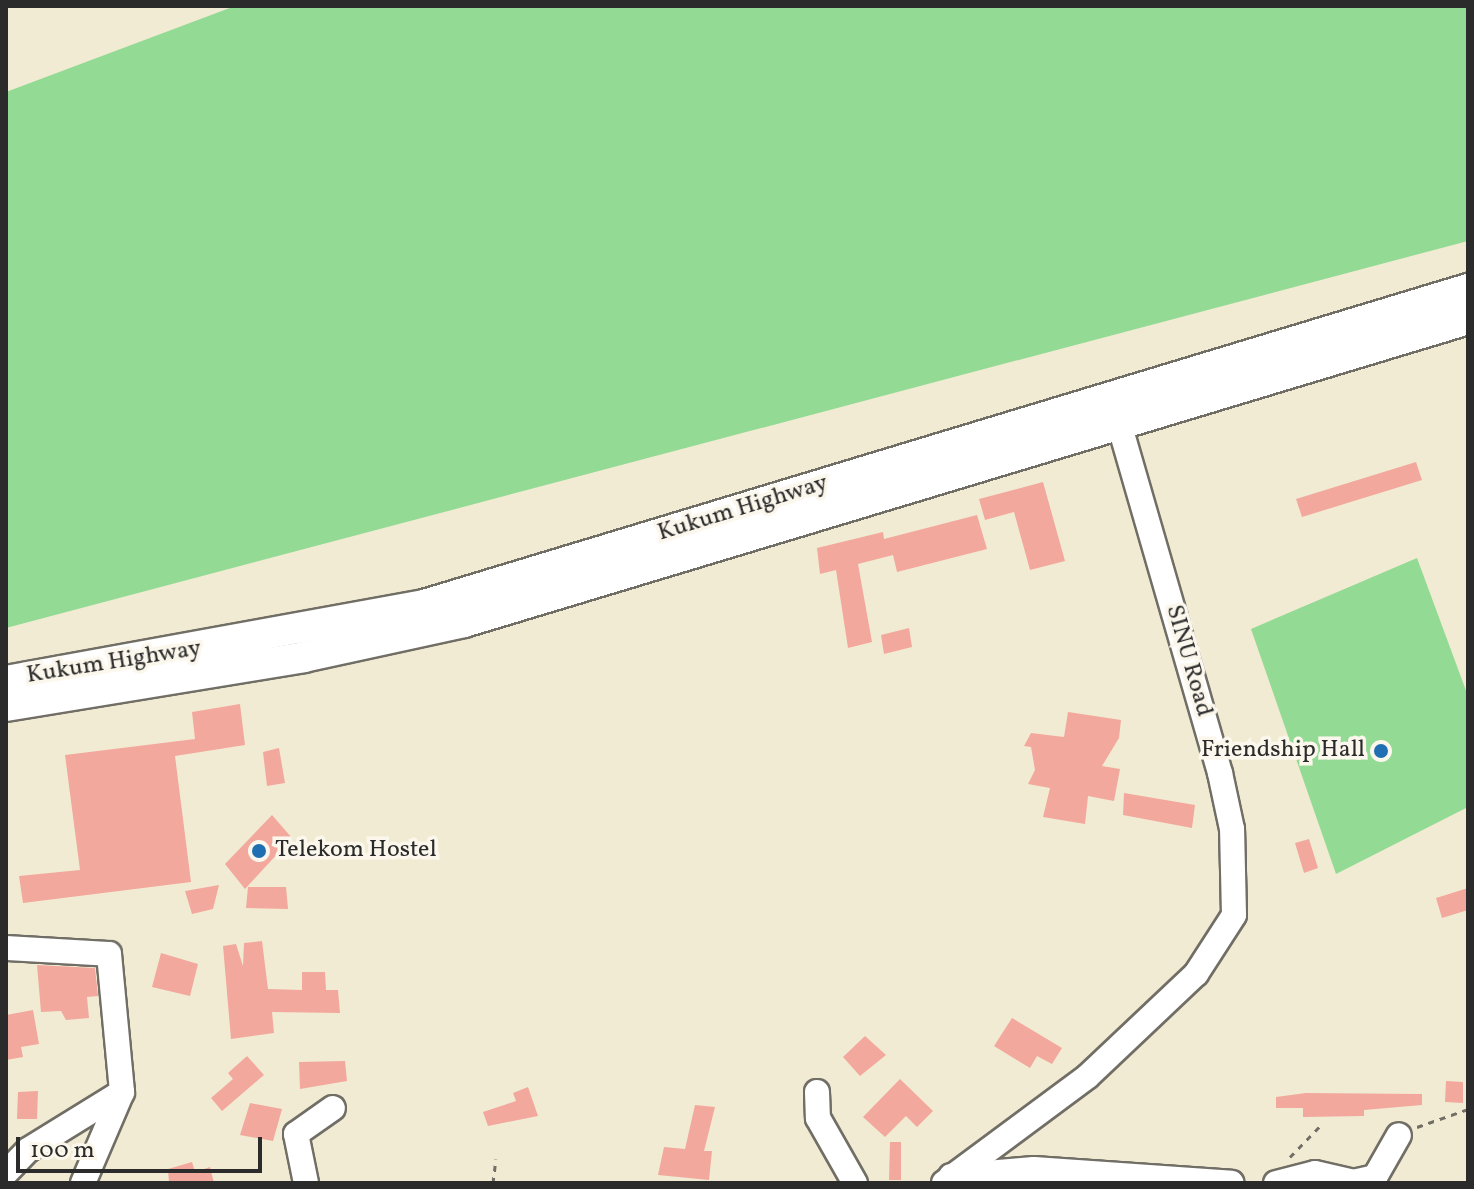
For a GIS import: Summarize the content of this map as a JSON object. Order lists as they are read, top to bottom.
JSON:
{
  "streets": {
    "main road": ["Kukum Highway"],
    "street": ["SINU Road"]
  },
  "crossings": [
    ["Kukum Highway", "SINU Road"]
  ],
  "places": ["Friendship Hall", "Telekom Hostel"],
  "scale_bar": "100 m"
}
